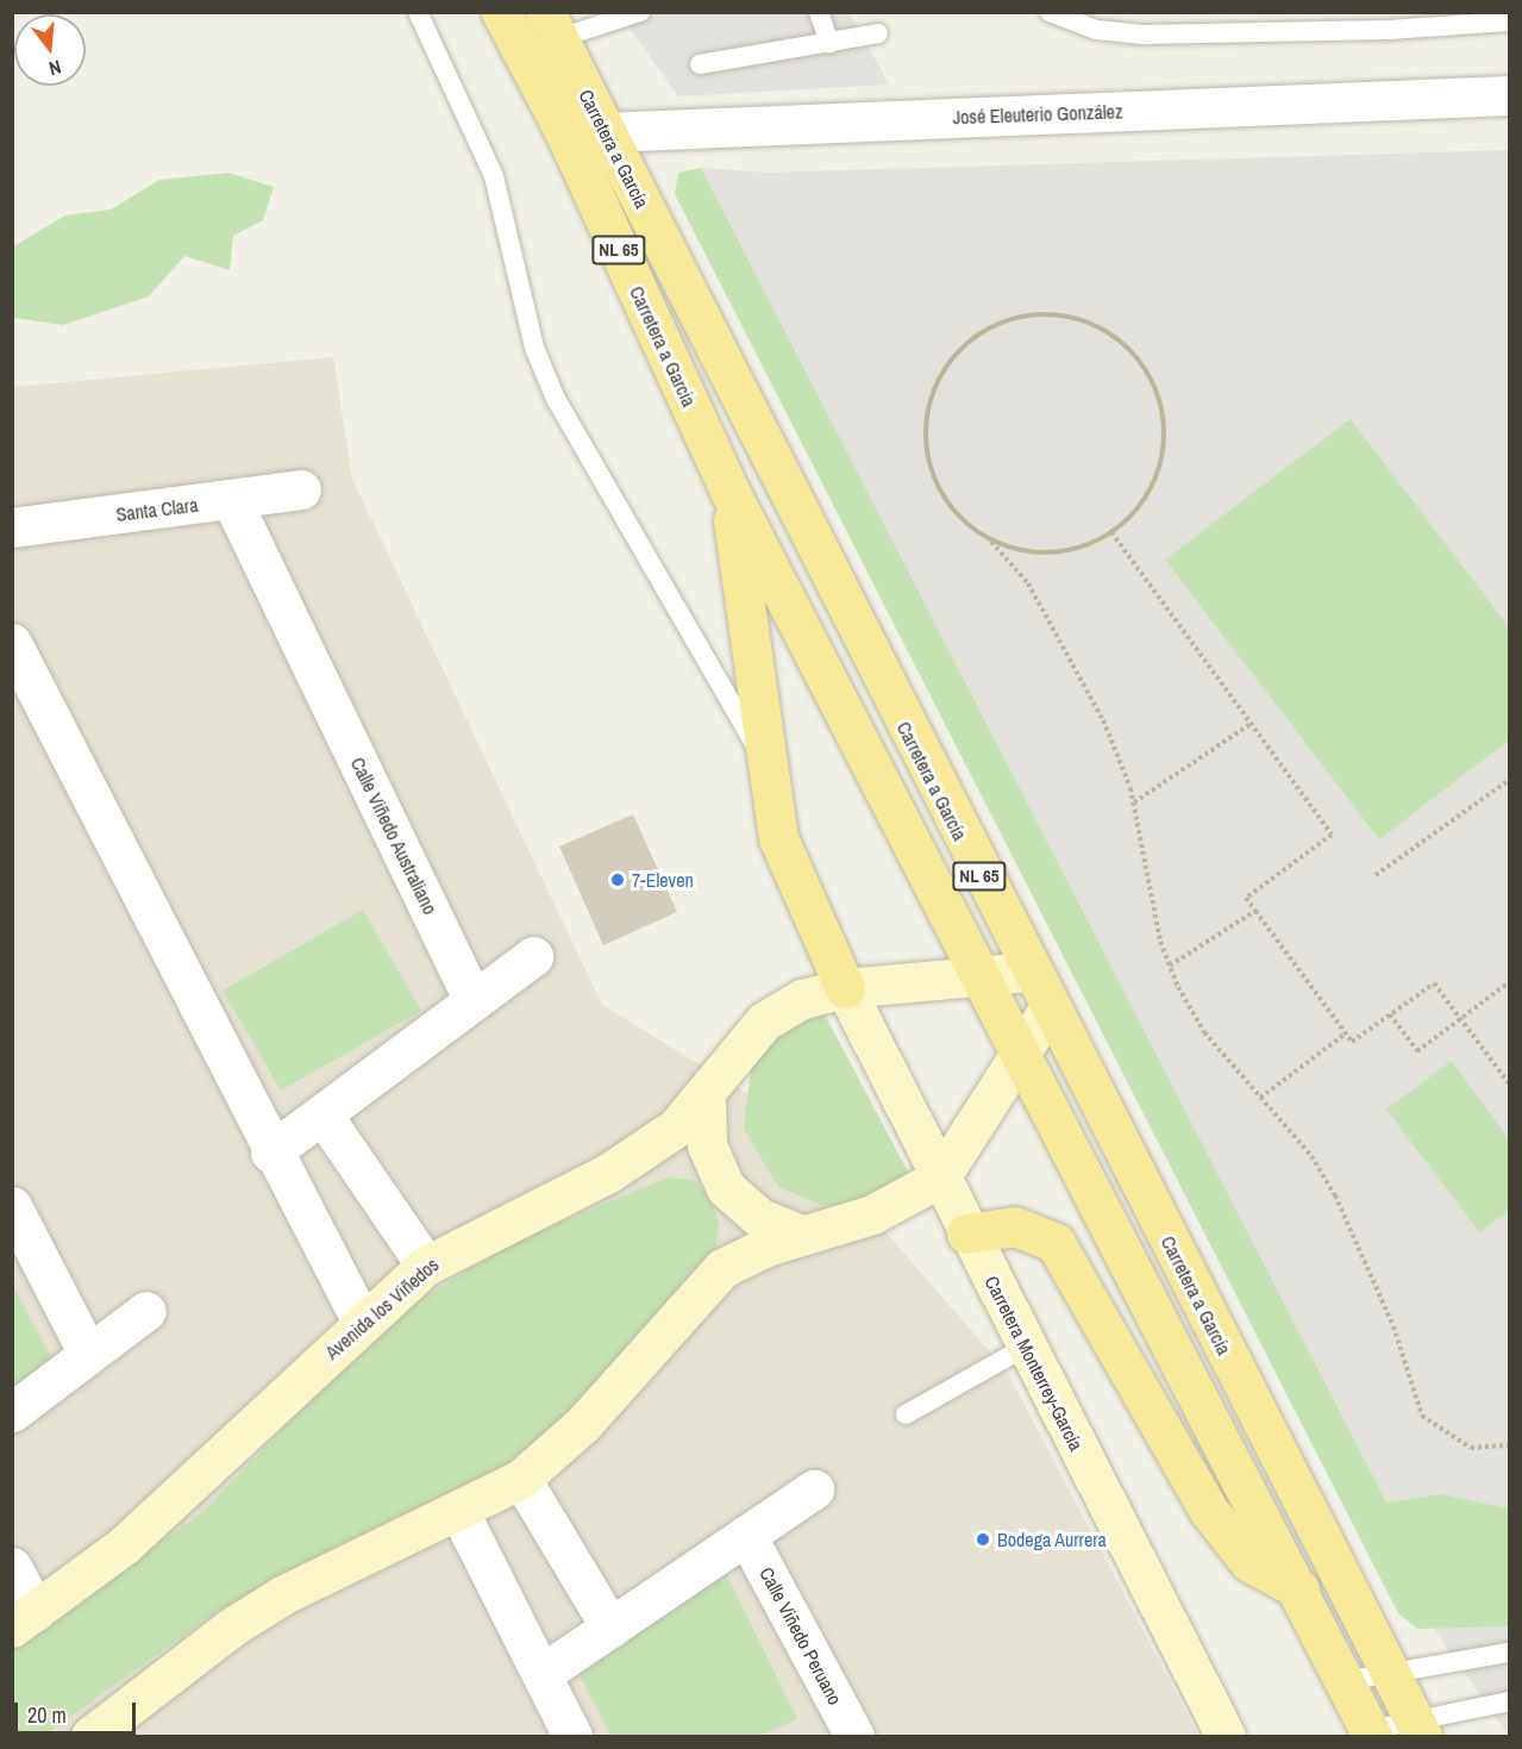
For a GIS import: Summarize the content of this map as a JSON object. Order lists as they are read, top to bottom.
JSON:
{
  "streets": {
    "main road": ["Carretera a García", "NL 65", "Carretera a Garcia"],
    "street": [
      "José Eleuterio González",
      "Santa Clara",
      "Calle Viñedo Australiano",
      "Avenida los Viñedos",
      "Carretera Monterrey-García",
      "Calle Viñedo Peruano"
    ]
  },
  "crossings": [
    ["José Eleuterio González", "Carretera a García"],
    ["José Eleuterio González", "Carretera a Garcia"],
    ["Carretera a García", "Avenida los Viñedos"],
    ["NL 65", "Carretera a Garcia"],
    ["NL 65", "Avenida los Viñedos"],
    ["Santa Clara", "Calle Viñedo Australiano"],
    ["Avenida los Viñedos", "Carretera Monterrey-García"]
  ],
  "places": ["7-Eleven", "Bodega Aurrera"],
  "scale_bar": "20 m",
  "north": "bottom"
}
